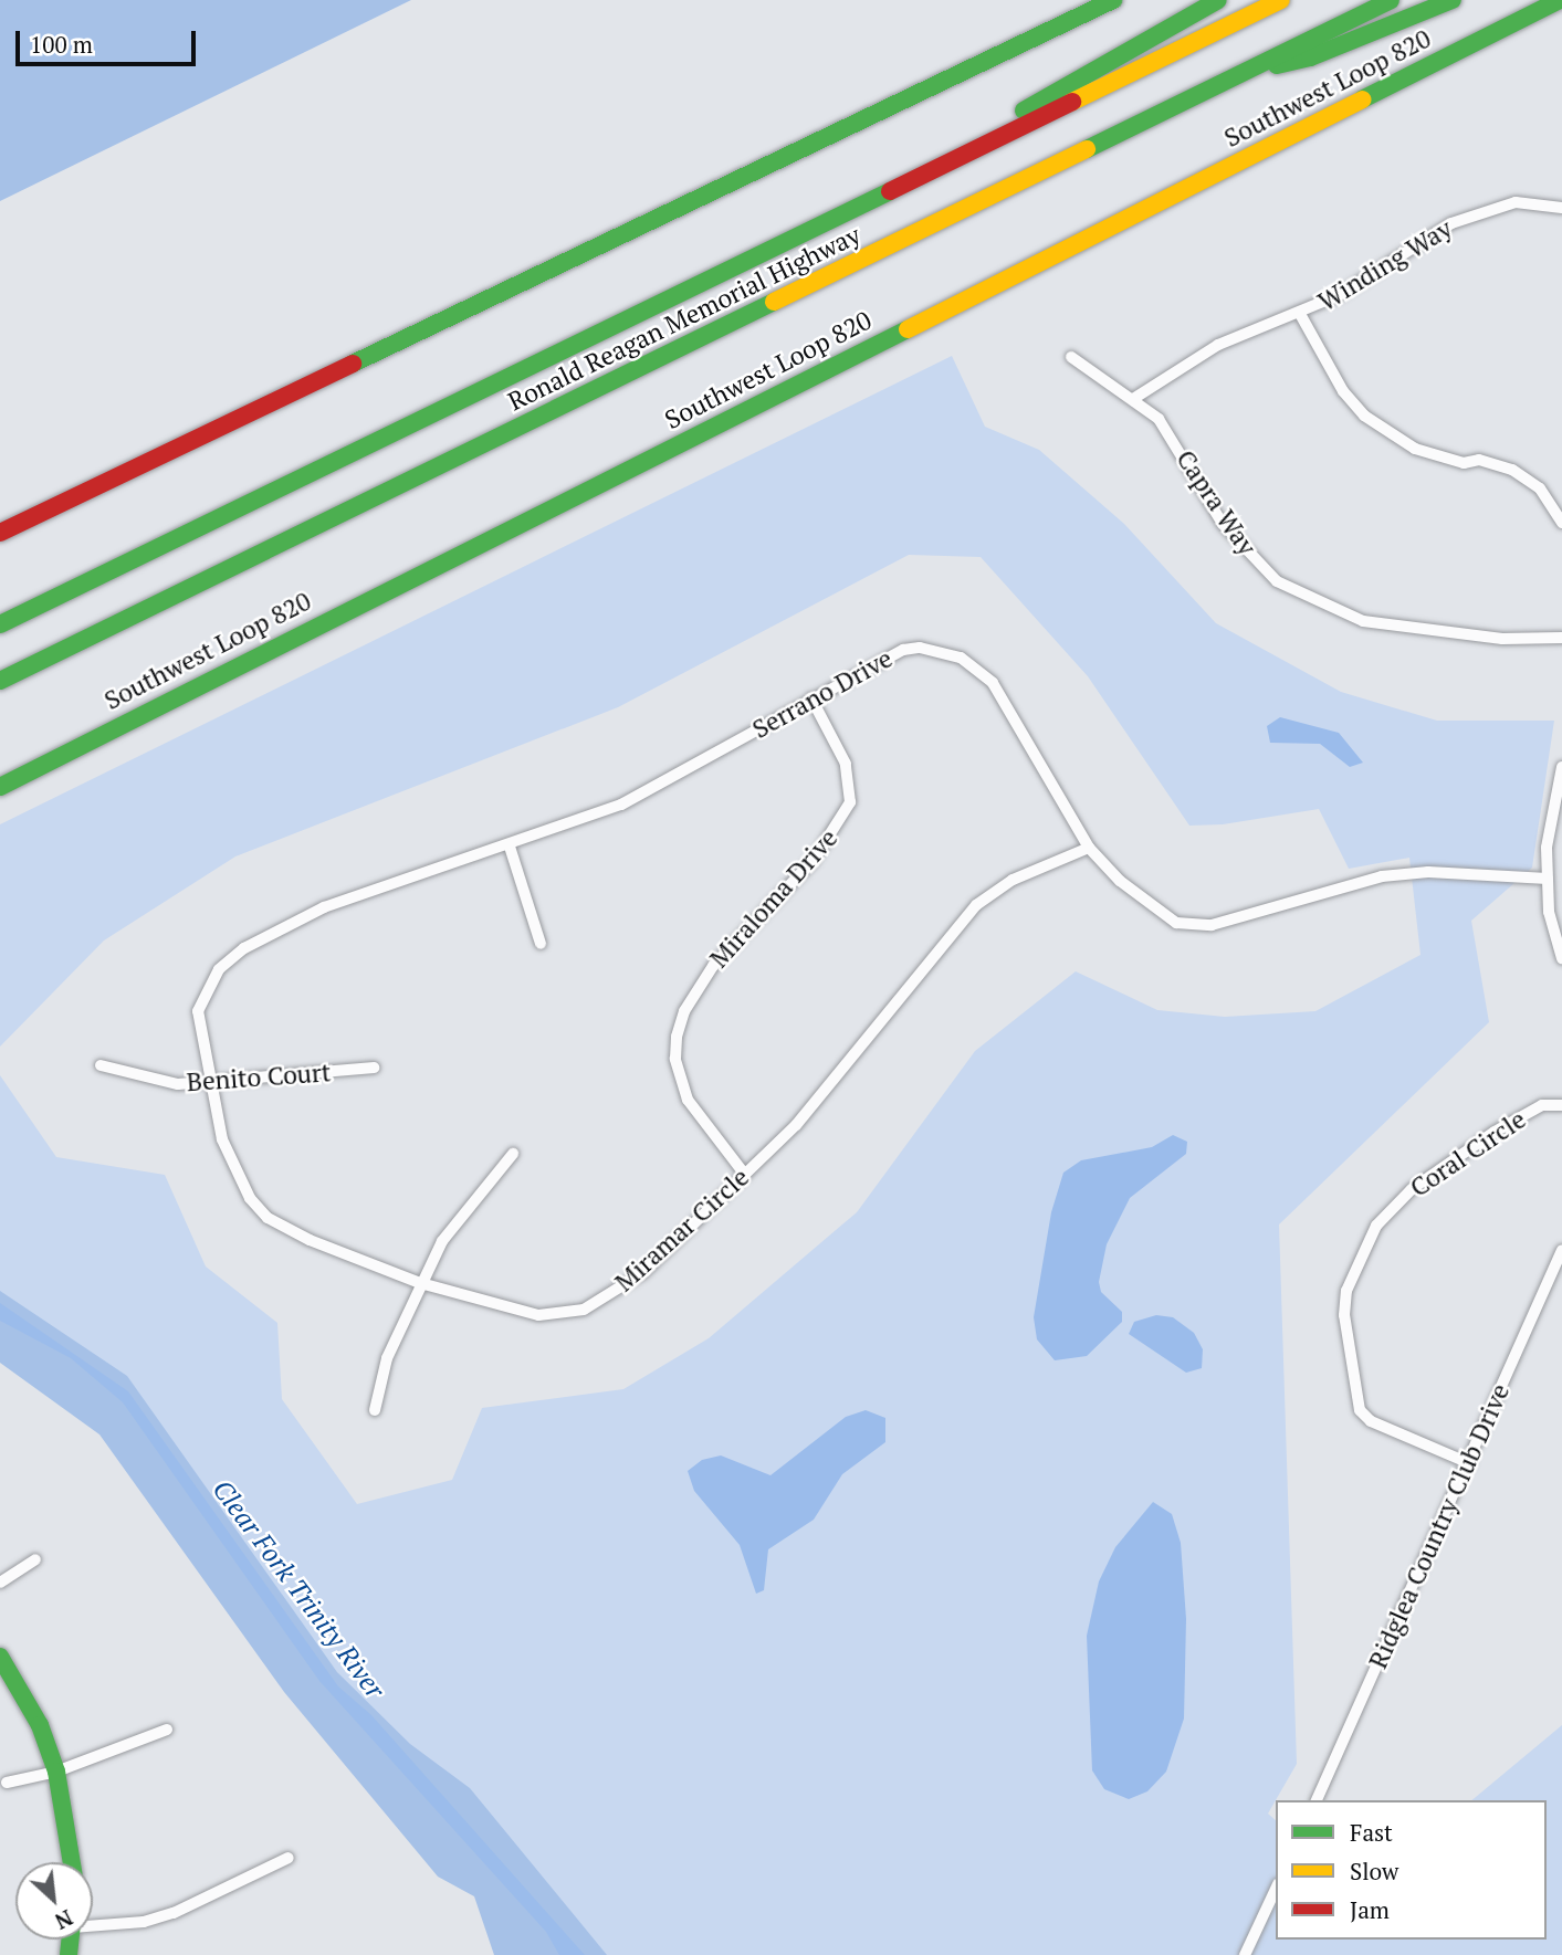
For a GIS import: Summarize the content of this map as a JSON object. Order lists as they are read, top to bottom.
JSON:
{
  "streets": {
    "main road": ["Southwest Loop 820", "Ronald Reagan Memorial Highway"],
    "street": [
      "Winding Way",
      "Capra Way",
      "Serrano Drive",
      "Miraloma Drive",
      "Benito Court",
      "Coral Circle",
      "Miramar Circle",
      "Ridglea Country Club Drive"
    ]
  },
  "crossings": [
    ["Winding Way", "Capra Way"],
    ["Serrano Drive", "Miraloma Drive"],
    ["Serrano Drive", "Benito Court"],
    ["Serrano Drive", "Miramar Circle"],
    ["Miraloma Drive", "Miramar Circle"],
    ["Benito Court", "Miramar Circle"],
    ["Coral Circle", "Ridglea Country Club Drive"]
  ],
  "water": ["Clear Fork Trinity River"],
  "legend": ["Fast", "Slow", "Jam"],
  "scale_bar": "100 m",
  "north": "bottom right"
}
